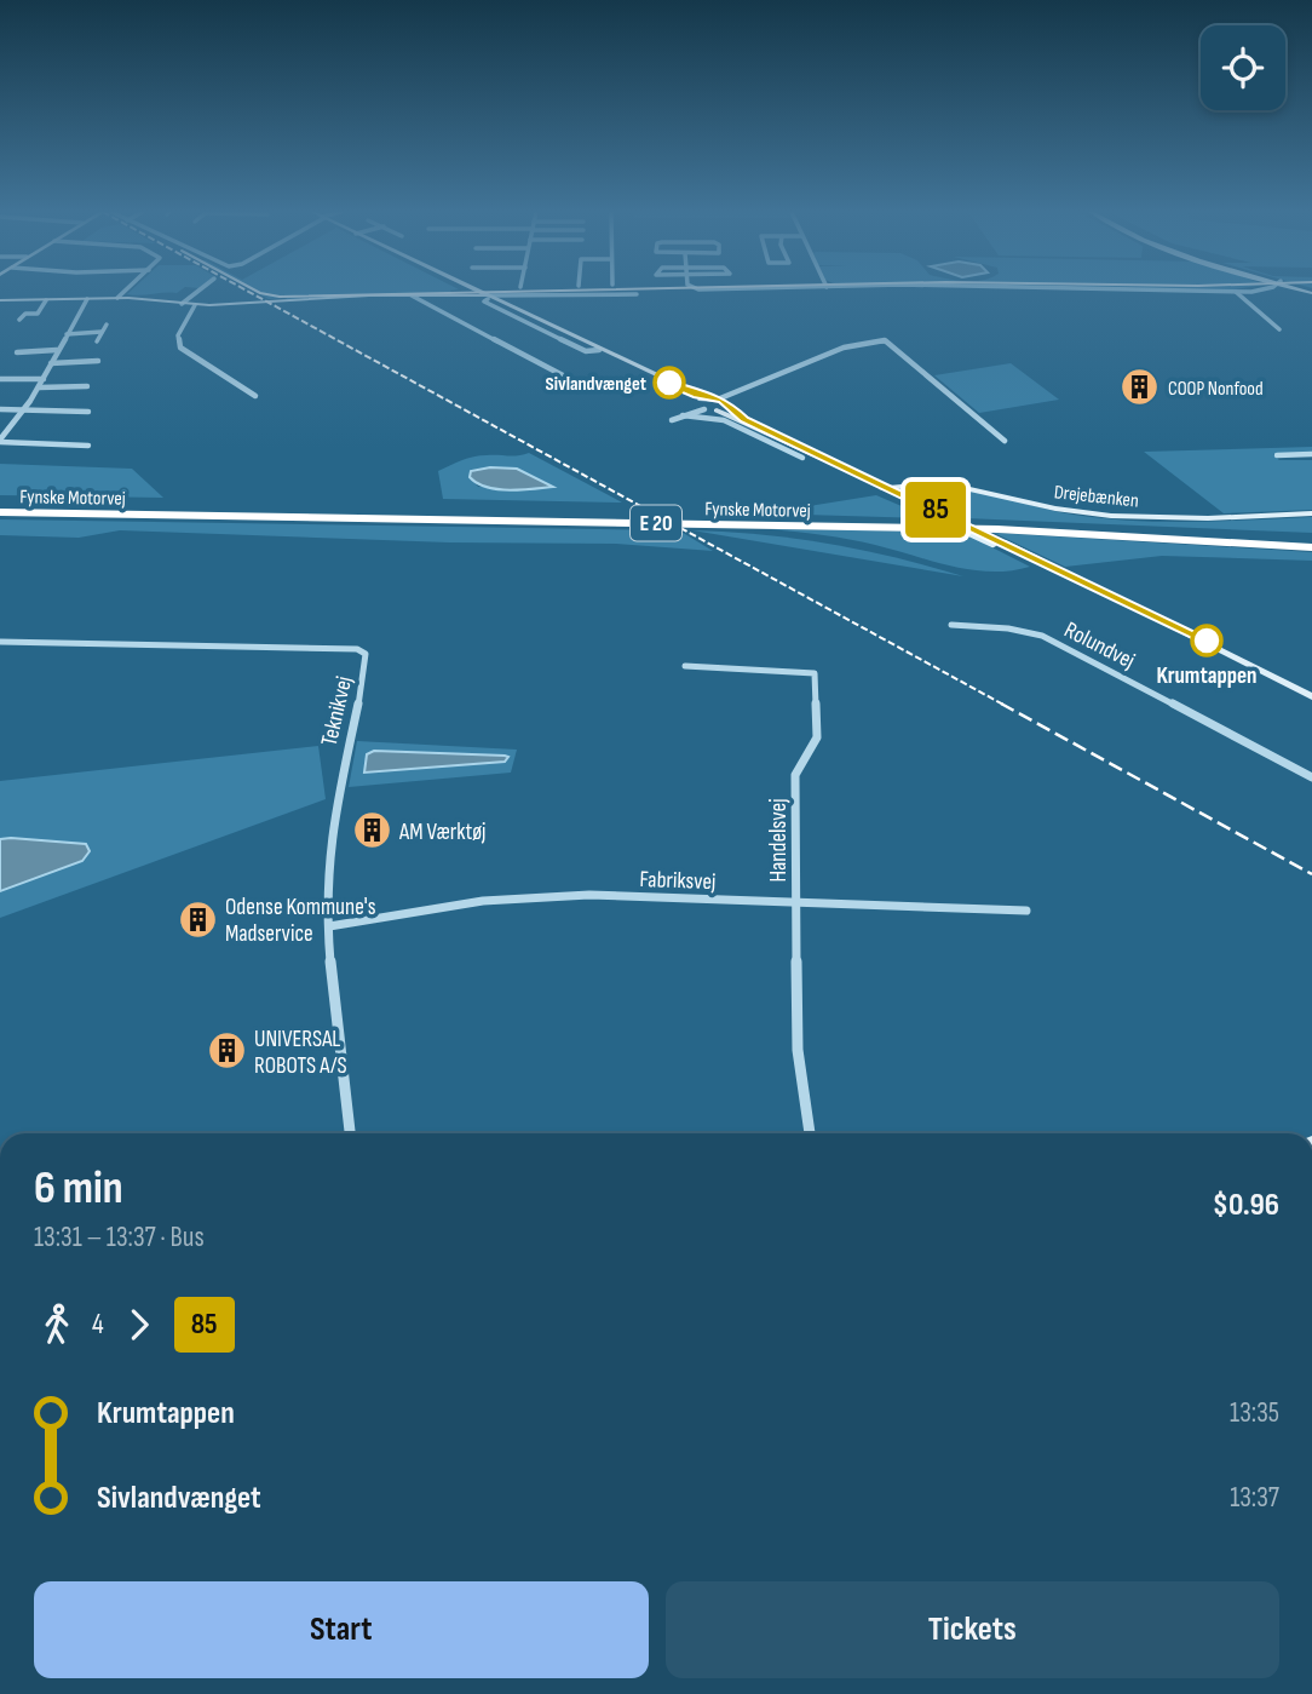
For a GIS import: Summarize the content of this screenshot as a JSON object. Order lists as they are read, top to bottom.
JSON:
{
  "streets": {
    "highway": ["Fynske Motorvej", "E 20"],
    "main road": ["Drejebænken"],
    "street": [
      "Rolundvej",
      "Teknikvej",
      "Handelsvej",
      "Fabriksvej"
    ]
  },
  "crossings": [
    ["Teknikvej", "Fabriksvej"],
    ["Handelsvej", "Fabriksvej"]
  ],
  "places": {
    "other": ["Sivlandvænget", "Krumtappen"],
    "building": [
      "COOP Nonfood",
      "AM Værktøj",
      "Odense Kommune's Madservice",
      "UNIVERSAL ROBOTS A/S"
    ]
  },
  "lines": ["bus line 85"],
  "page": {
    "on_map": "85",
    "heading": ["6 min", "13:31 – 13:37 · Bus", "$0.96"],
    "legs": ["4", "85"],
    "list": [
      {
        "name": "Krumtappen",
        "value": "13:35"
      },
      {
        "name": "Sivlandvænget",
        "value": "13:37"
      }
    ],
    "buttons": ["Start", "Tickets"]
  }
}
